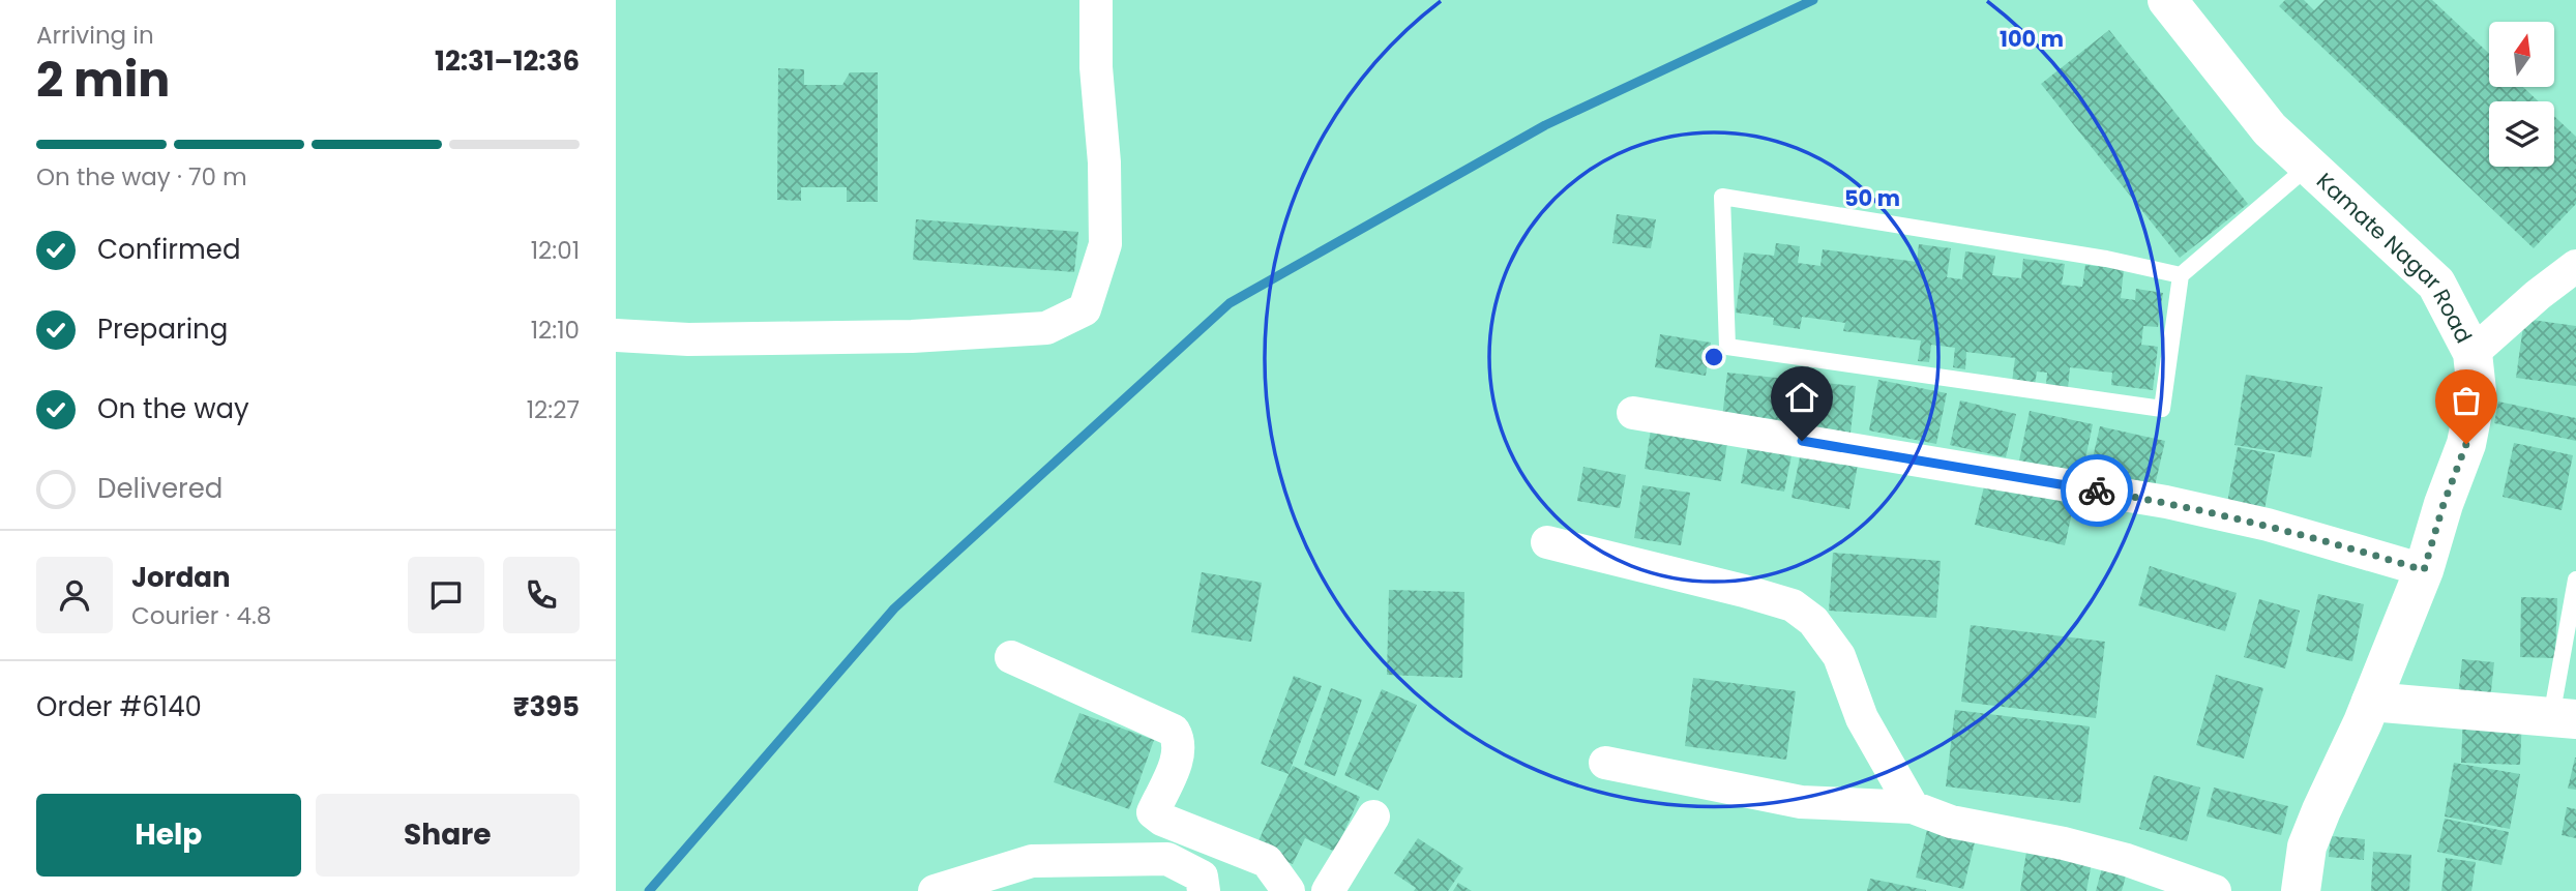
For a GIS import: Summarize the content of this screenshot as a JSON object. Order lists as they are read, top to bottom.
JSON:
{
  "streets": {
    "street": ["Kamate Nagar Road"]
  },
  "north": "top",
  "page": {
    "heading": ["2 min", "Arriving in", "12:31–12:36"],
    "panel": [
      "Jordan",
      "Courier · 4.8",
      "Order #6140",
      "₹395"
    ],
    "bar": "On the way · 70 m",
    "list": [
      ["Confirmed", "12:01"],
      ["Preparing", "12:10"],
      ["On the way", "12:27"],
      "Delivered"
    ],
    "buttons": ["Help", "Share"]
  },
  "rings": ["100 m", "50 m"]
}
